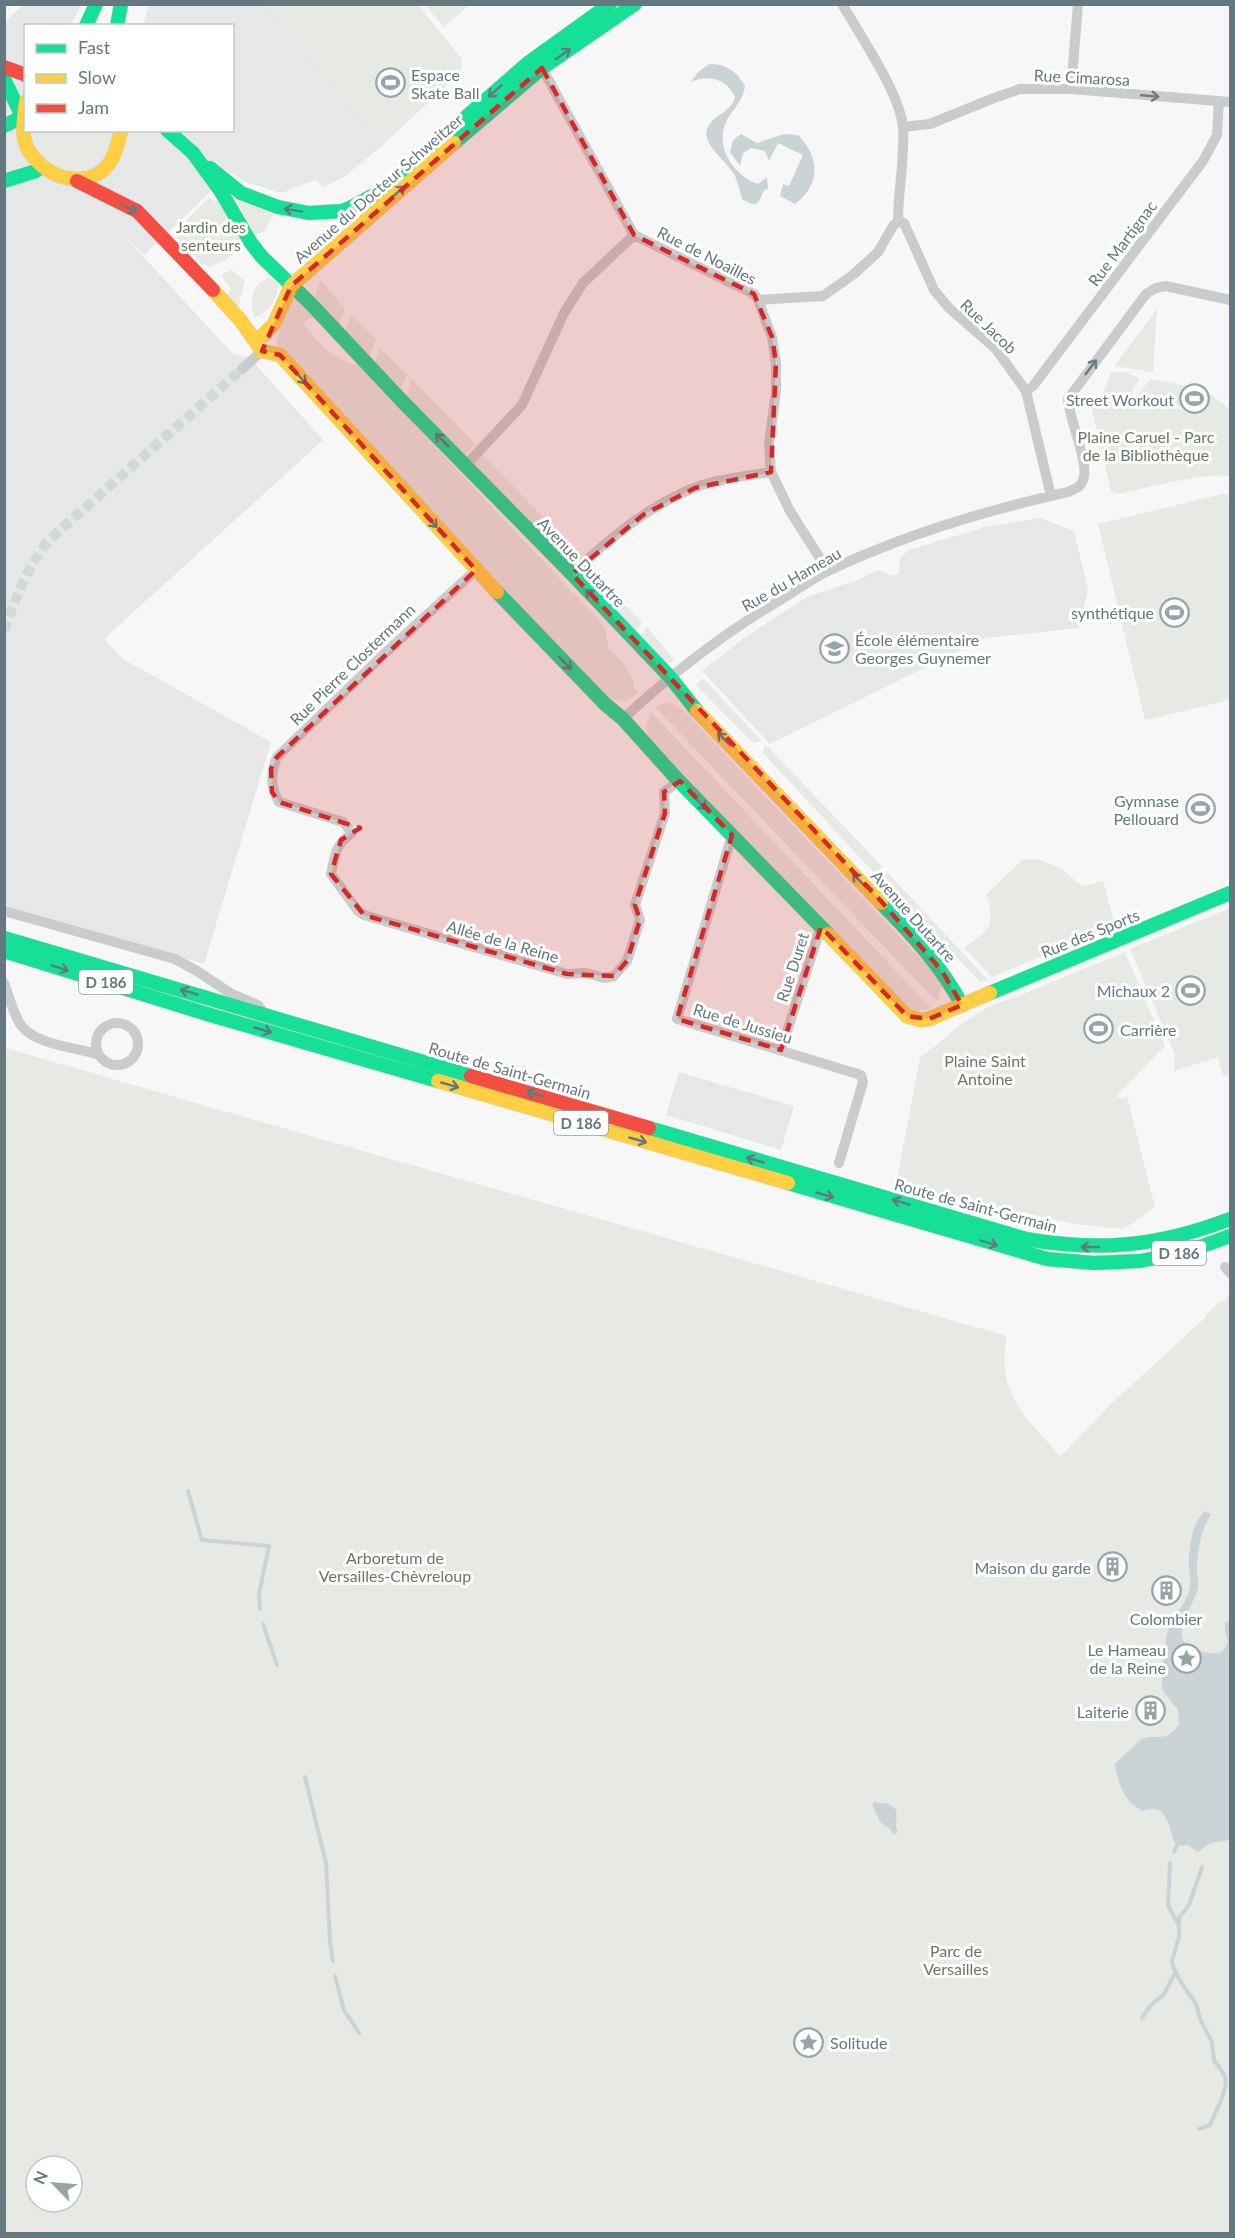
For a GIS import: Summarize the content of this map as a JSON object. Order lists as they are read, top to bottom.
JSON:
{
  "streets": {
    "main road": [
      "Avenue du Docteur Schweitzer",
      "Avenue Dutartre",
      "Rue des Sports",
      "D 186",
      "Route de Saint-Germain"
    ],
    "street": [
      "Rue Cimarosa",
      "Rue Martignac",
      "Rue de Noailles",
      "Rue Jacob",
      "Rue du Hameau",
      "Rue Pierre Clostermann",
      "Allée de la Reine",
      "Rue Duret",
      "Rue de Jussieu"
    ]
  },
  "crossings": [
    ["Rue Cimarosa", "Rue Martignac"],
    ["Rue Cimarosa", "Rue de Noailles"],
    ["Avenue du Docteur Schweitzer", "Avenue Dutartre"],
    ["Rue Martignac", "Rue Jacob"],
    ["Rue de Noailles", "Rue Jacob"],
    ["Rue Jacob", "Rue du Hameau"],
    ["Avenue Dutartre", "Rue du Hameau"],
    ["Avenue Dutartre", "Rue des Sports"],
    ["Rue Pierre Clostermann", "Allée de la Reine"],
    ["Rue Duret", "Rue de Jussieu"]
  ],
  "one_way": ["Rue Cimarosa"],
  "parks": [
    "Jardin des senteurs",
    "Plaine Caruel - Parc de la Bibliothèque",
    "Plaine Saint Antoine",
    "Arboretum de Versailles-Chèvreloup",
    "Parc de Versailles"
  ],
  "places": {
    "sports": [
      "Espace Skate Ball",
      "Street Workout",
      "synthétique",
      "Gymnase Pellouard",
      "Michaux 2",
      "Carrière"
    ],
    "school or university": ["École élémentaire Georges Guynemer"],
    "building": ["Maison du garde", "Colombier", "Laiterie"],
    "place": ["Le Hameau de la Reine", "Solitude"]
  },
  "legend": ["Fast", "Slow", "Jam"],
  "north": "top left"
}
